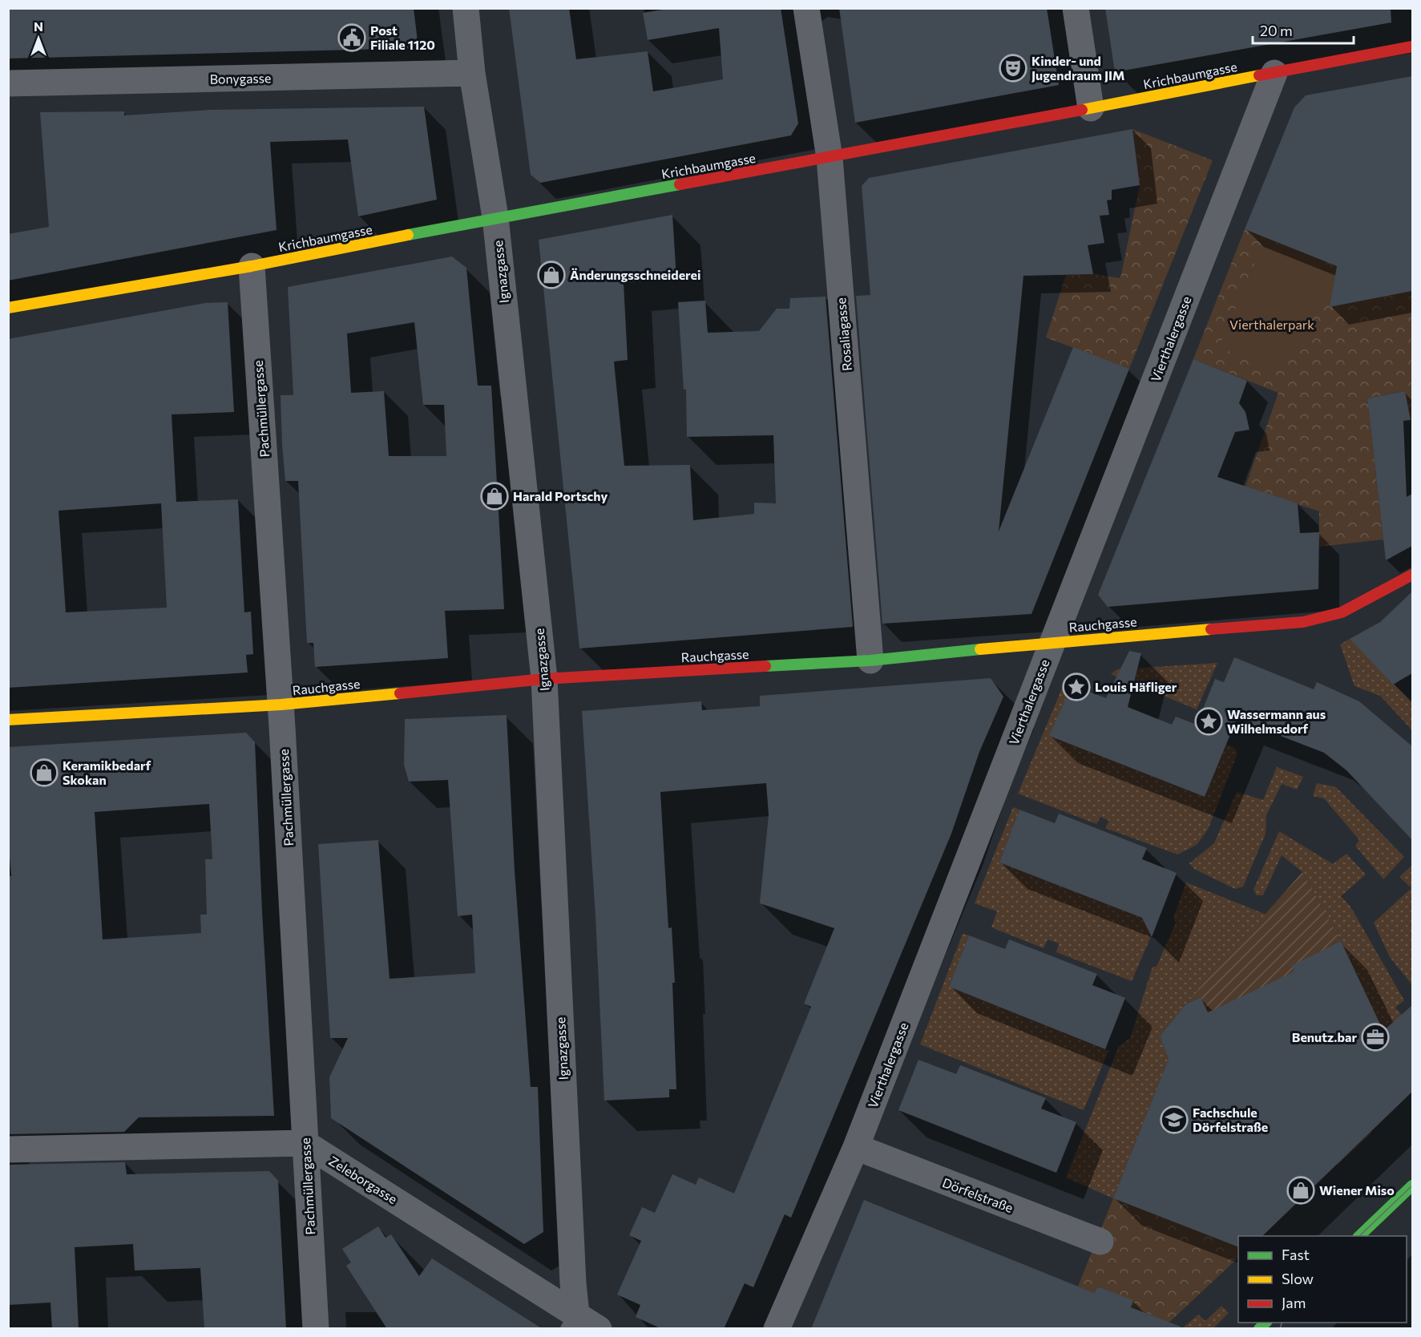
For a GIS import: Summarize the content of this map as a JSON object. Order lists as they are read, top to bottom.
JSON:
{
  "streets": {
    "street": [
      "Krichbaumgasse",
      "Bonygasse",
      "Ignazgasse",
      "Rosaliagasse",
      "Vierthalergasse",
      "Pachmüllergasse",
      "Rauchgasse",
      "Zeleborgasse",
      "Dörfelstraße"
    ]
  },
  "crossings": [
    ["Krichbaumgasse", "Ignazgasse"],
    ["Krichbaumgasse", "Rosaliagasse"],
    ["Krichbaumgasse", "Vierthalergasse"],
    ["Krichbaumgasse", "Pachmüllergasse"],
    ["Bonygasse", "Ignazgasse"],
    ["Ignazgasse", "Rauchgasse"],
    ["Ignazgasse", "Zeleborgasse"],
    ["Rosaliagasse", "Rauchgasse"],
    ["Vierthalergasse", "Rauchgasse"],
    ["Vierthalergasse", "Dörfelstraße"],
    ["Pachmüllergasse", "Rauchgasse"],
    ["Pachmüllergasse", "Zeleborgasse"]
  ],
  "parks": ["Vierthalerpark"],
  "places": {
    "public building": ["Post Filiale 1120"],
    "theatre": ["Kinder- und Jugendraum JIM"],
    "shop": [
      "Änderungsschneiderei",
      "Harald Portschy",
      "Keramikbedarf Skokan",
      "Wiener Miso"
    ],
    "place": ["Louis Häfliger", "Wassermann aus Wilhelmsdorf"],
    "office": ["Benutz.bar"],
    "school or university": ["Fachschule Dörfelstraße"]
  },
  "legend": ["Fast", "Slow", "Jam"],
  "scale_bar": "20 m",
  "north": "top"
}
